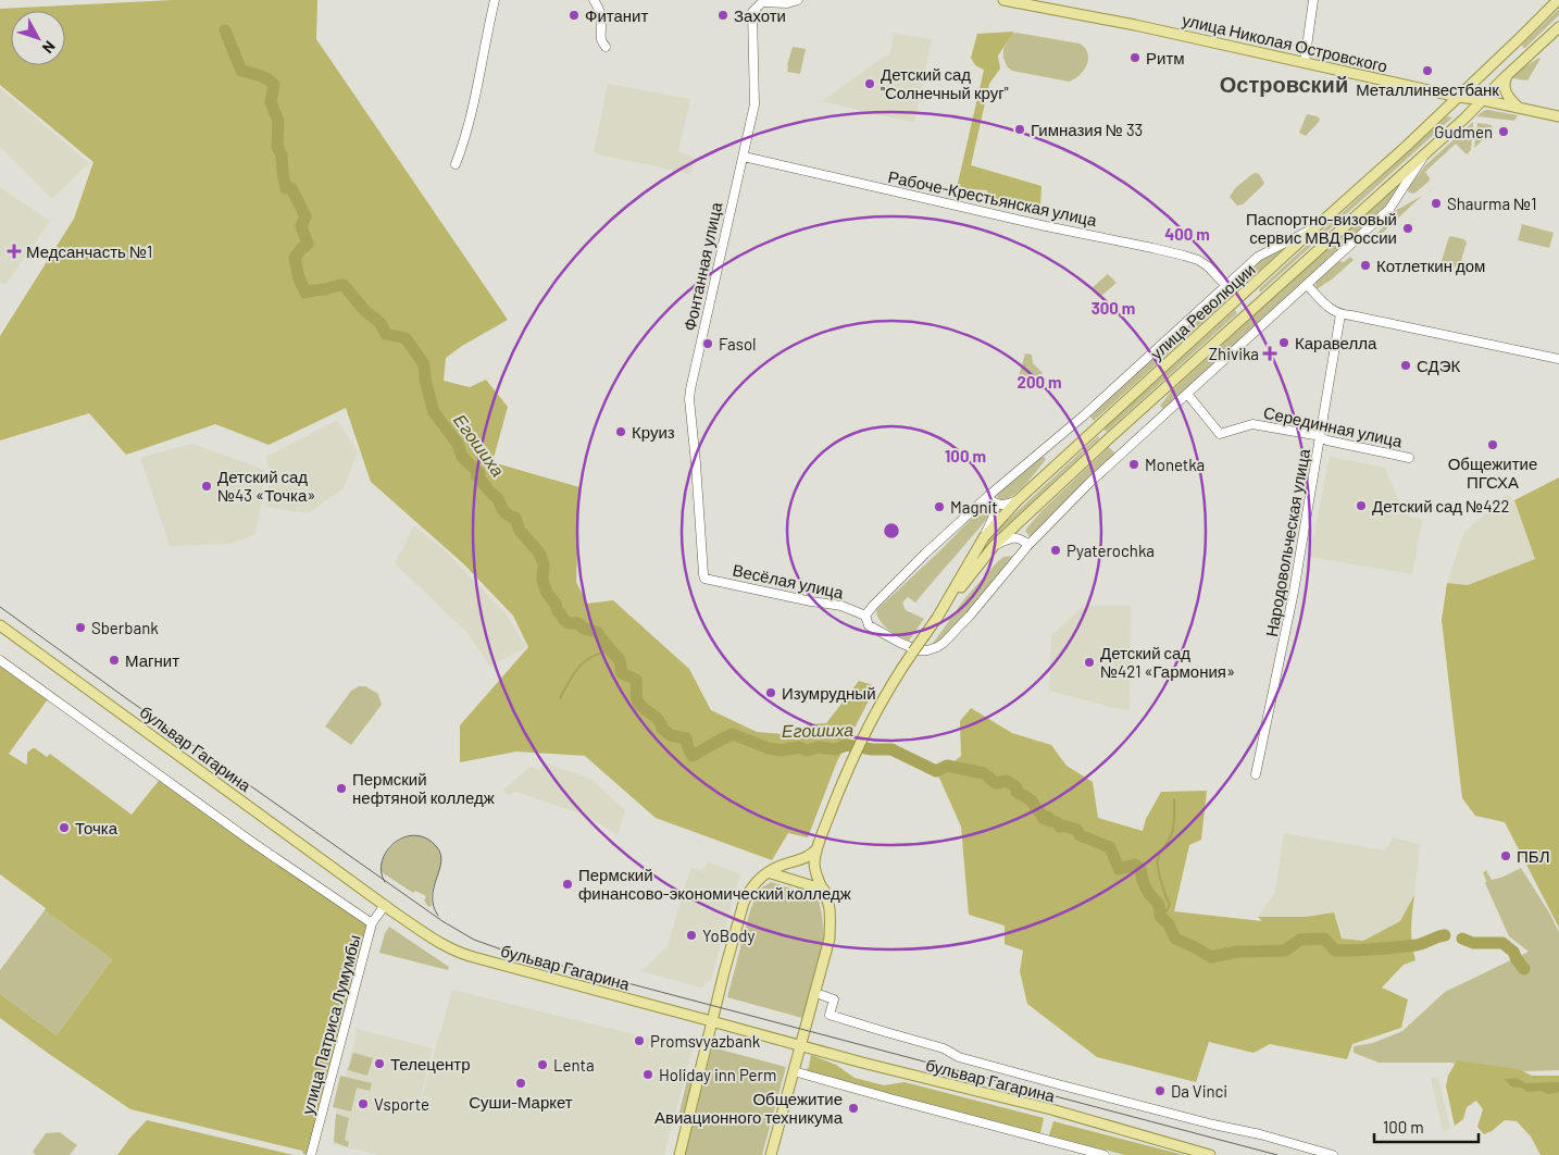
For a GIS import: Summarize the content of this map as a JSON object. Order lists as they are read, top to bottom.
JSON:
{
  "streets": {
    "main road": ["улица Николая Островского", "улица Революции", "бульвар Гагарина"],
    "street": [
      "Рабоче-Крестьянская улица",
      "Фонтанная улица",
      "Серединная улица",
      "Народовольческая улица",
      "Весёлая улица",
      "улица Патриса Лумумбы"
    ]
  },
  "crossings": [
    ["улица Николая Островского", "улица Революции"],
    ["Рабоче-Крестьянская улица", "Фонтанная улица"],
    ["Рабоче-Крестьянская улица", "улица Революции"],
    ["Фонтанная улица", "Весёлая улица"],
    ["улица Революции", "Весёлая улица"],
    ["улица Революции", "бульвар Гагарина"],
    ["Серединная улица", "Народовольческая улица"],
    ["бульвар Гагарина", "улица Патриса Лумумбы"]
  ],
  "districts": ["Островский"],
  "water": ["Егошиха"],
  "places": {
    "other": [
      "Фитанит",
      "Захоти",
      "Ритм",
      "Металлинвестбанк",
      "Детский сад \"Солнечный круг\"",
      "Гимназия № 33",
      "Gudmen",
      "Shaurma №1",
      "Паспортно-визовый сервис МВД России",
      "Котлеткин дом",
      "Каравелла",
      "Fasol",
      "СДЭК",
      "Круиз",
      "Общежитие ПГСХА",
      "Monetka",
      "Детский сад №43 «Точка»",
      "Детский сад №422",
      "Magnit",
      "Pyaterochka",
      "Sberbank",
      "Магнит",
      "Детский сад №421 «Гармония»",
      "Изумрудный",
      "Пермский нефтяной колледж",
      "Точка",
      "ПБЛ",
      "Пермский финансово-экономический колледж",
      "YoBody",
      "Promsvyazbank",
      "Телецентр",
      "Lenta",
      "Holiday inn Perm",
      "Суши-Маркет",
      "Da Vinci",
      "Vsporte",
      "Общежитие Авиационного техникума"
    ],
    "health": ["Медсанчасть №1", "Zhivika"]
  },
  "scale_bar": "100 m",
  "north": "bottom right",
  "rings": [
    "400 m",
    "300 m",
    "200 m",
    "100 m"
  ]
}
